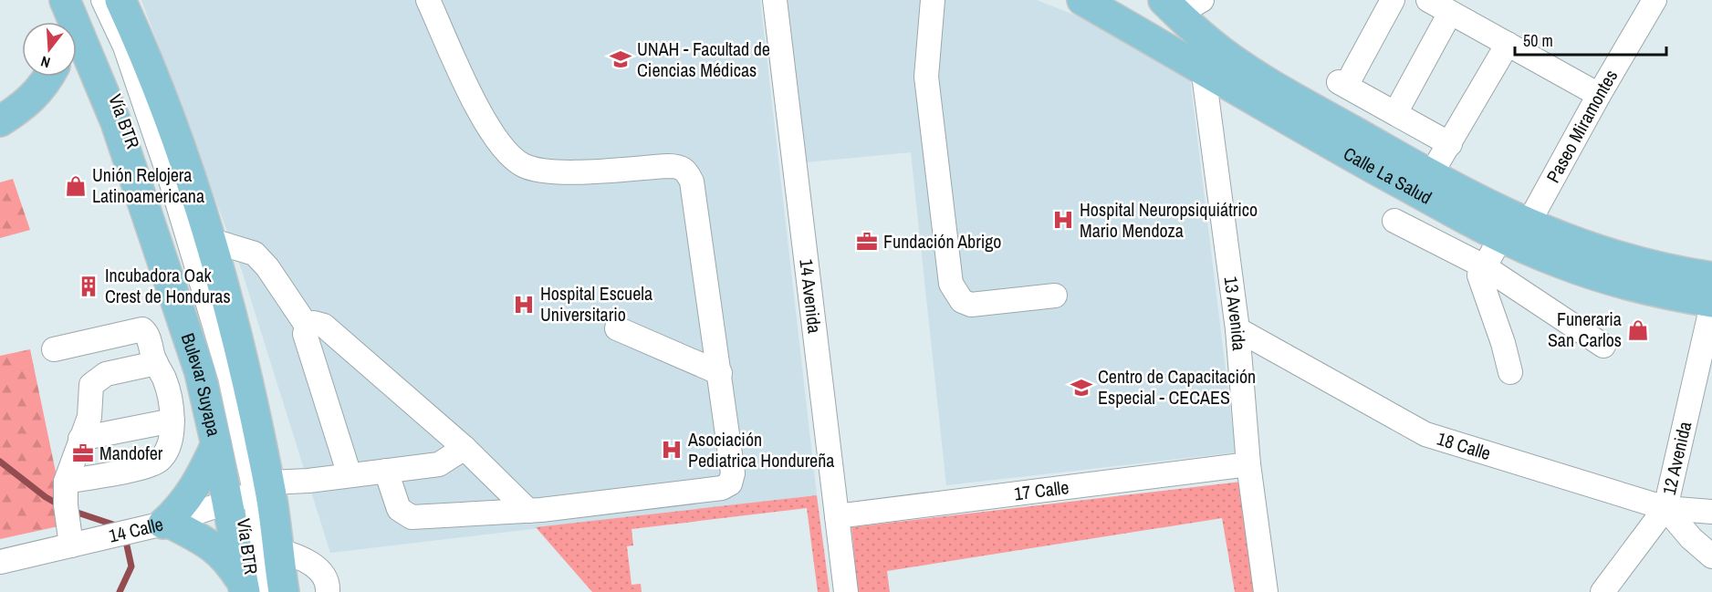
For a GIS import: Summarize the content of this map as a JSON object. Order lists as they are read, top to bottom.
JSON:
{
  "streets": {
    "main road": ["Calle La Salud", "Bulevar Suyapa"],
    "street": [
      "Vía BTR",
      "Paseo Miramontes",
      "14 Avenida",
      "13 Avenida",
      "18 Calle",
      "12 Avenida",
      "17 Calle",
      "14 Calle"
    ]
  },
  "crossings": [
    ["Vía BTR", "Bulevar Suyapa"],
    ["Vía BTR", "14 Calle"],
    ["Paseo Miramontes", "Calle La Salud"],
    ["Calle La Salud", "13 Avenida"],
    ["Calle La Salud", "12 Avenida"],
    ["14 Avenida", "17 Calle"],
    ["13 Avenida", "18 Calle"],
    ["13 Avenida", "17 Calle"],
    ["Bulevar Suyapa", "14 Calle"],
    ["18 Calle", "12 Avenida"]
  ],
  "places": {
    "school or university": ["UNAH - Facultad de Ciencias Médicas", "Centro de Capacitación Especial - CECAES"],
    "shop": ["Unión Relojera Latinoamericana", "Funeraria San Carlos"],
    "hospital": ["Hospital Neuropsiquiátrico Mario Mendoza", "Hospital Escuela Universitario", "Asociación Pediatrica Hondureña"],
    "office": ["Fundación Abrigo", "Mandofer"],
    "building": ["Incubadora Oak Crest de Honduras"]
  },
  "scale_bar": "50 m",
  "north": "bottom"
}
